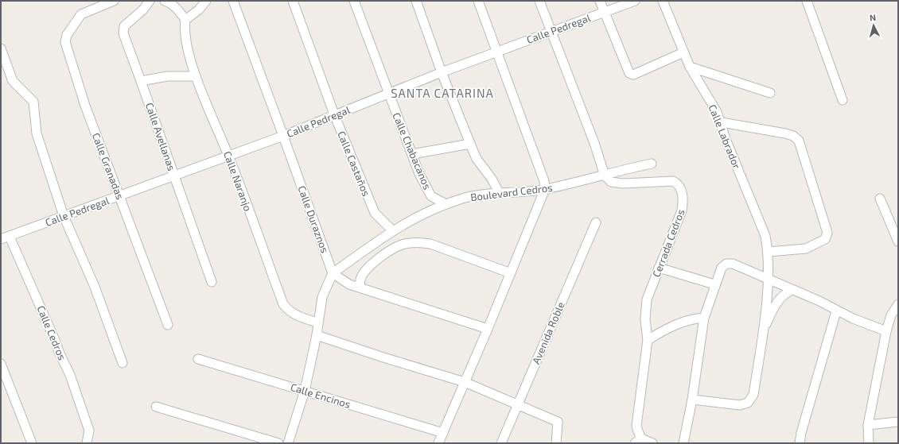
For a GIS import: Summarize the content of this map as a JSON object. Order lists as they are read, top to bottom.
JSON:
{
  "streets": {
    "street": [
      "Calle Pedregal",
      "Calle Avellanas",
      "Calle Labrador",
      "Calle Chabacanos",
      "Calle Castaños",
      "Calle Granadas",
      "Calle Naranjo",
      "Boulevard Cedros",
      "Calle Duraznos",
      "Cerrada Cedros",
      "Calle Cedros",
      "Avenida Roble",
      "Calle Encinos"
    ]
  },
  "crossings": [
    ["Calle Pedregal", "Calle Avellanas"],
    ["Calle Pedregal", "Calle Chabacanos"],
    ["Calle Pedregal", "Calle Castaños"],
    ["Calle Pedregal", "Calle Granadas"],
    ["Calle Pedregal", "Calle Naranjo"],
    ["Calle Pedregal", "Calle Duraznos"],
    ["Calle Pedregal", "Calle Cedros"],
    ["Calle Chabacanos", "Boulevard Cedros"],
    ["Calle Castaños", "Boulevard Cedros"],
    ["Boulevard Cedros", "Calle Duraznos"],
    ["Boulevard Cedros", "Cerrada Cedros"]
  ],
  "districts": ["SANTA CATARINA"],
  "north": "top"
}
